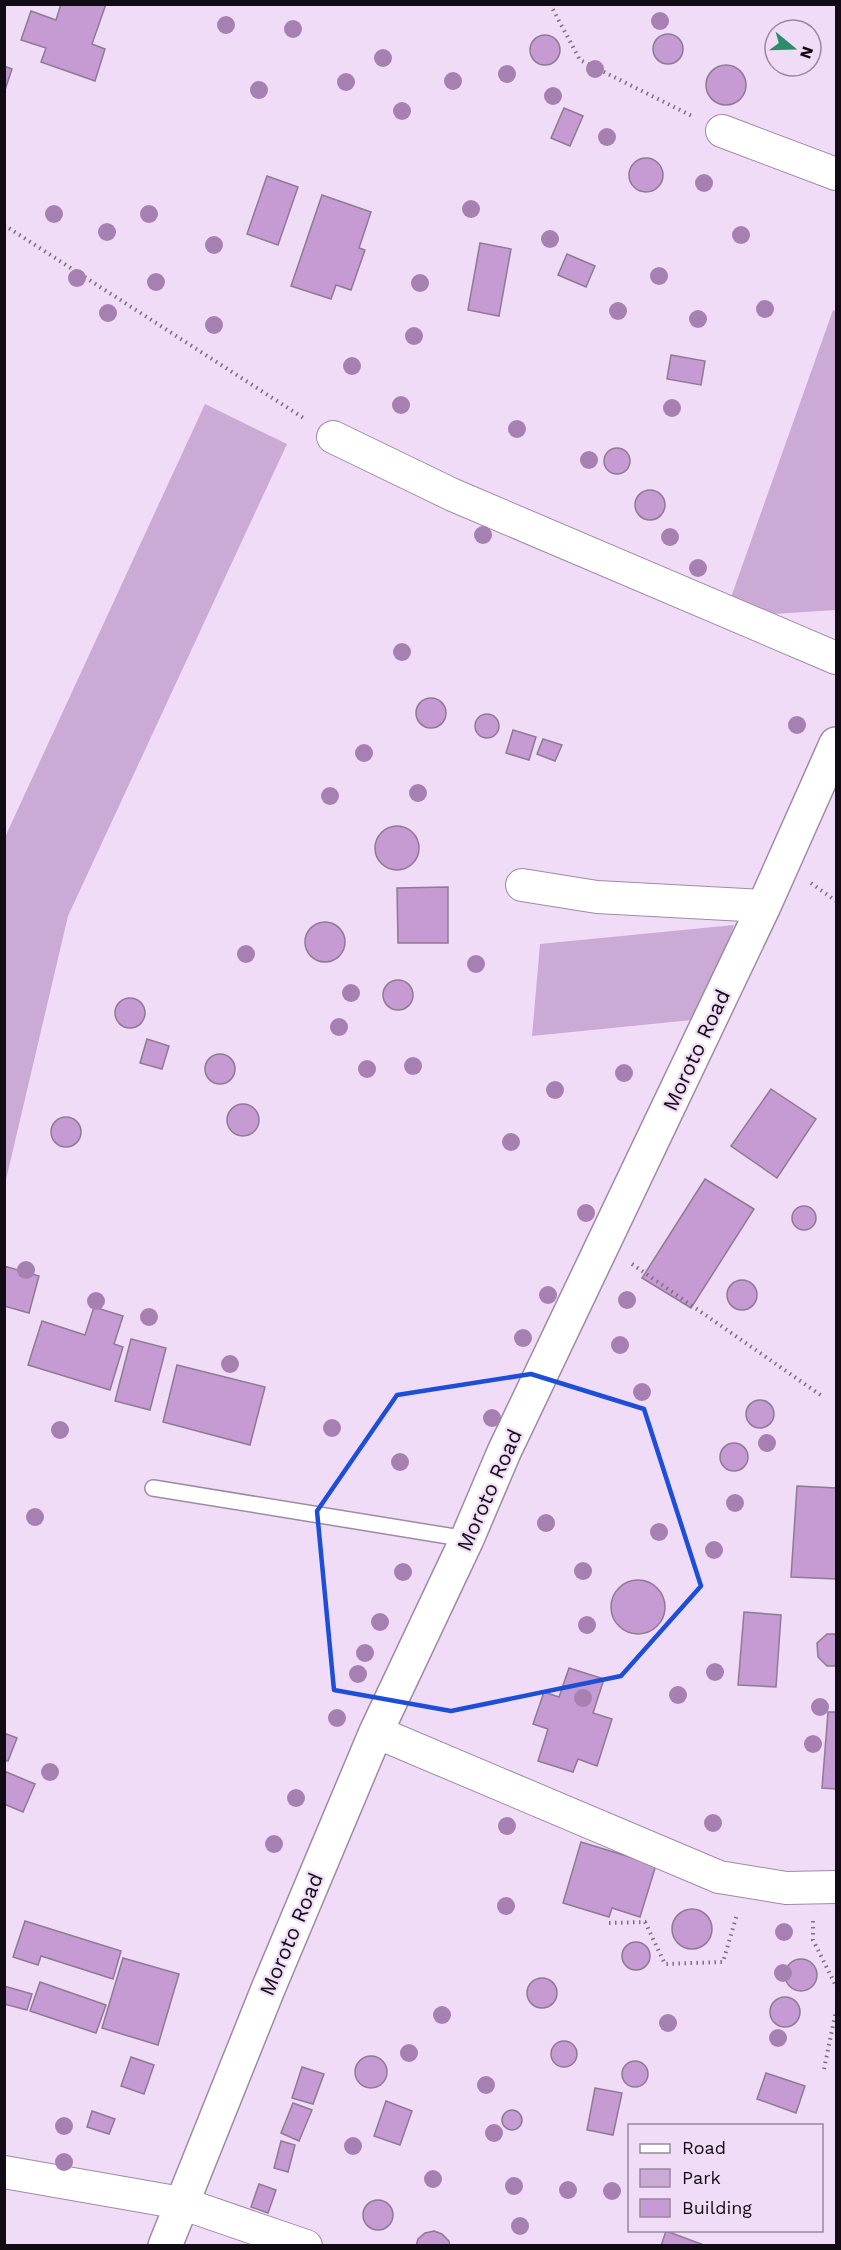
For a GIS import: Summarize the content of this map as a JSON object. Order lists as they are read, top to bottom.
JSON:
{
  "streets": {
    "main road": ["Moroto Road"]
  },
  "legend": ["Road", "Park", "Building"],
  "north": "right"
}
